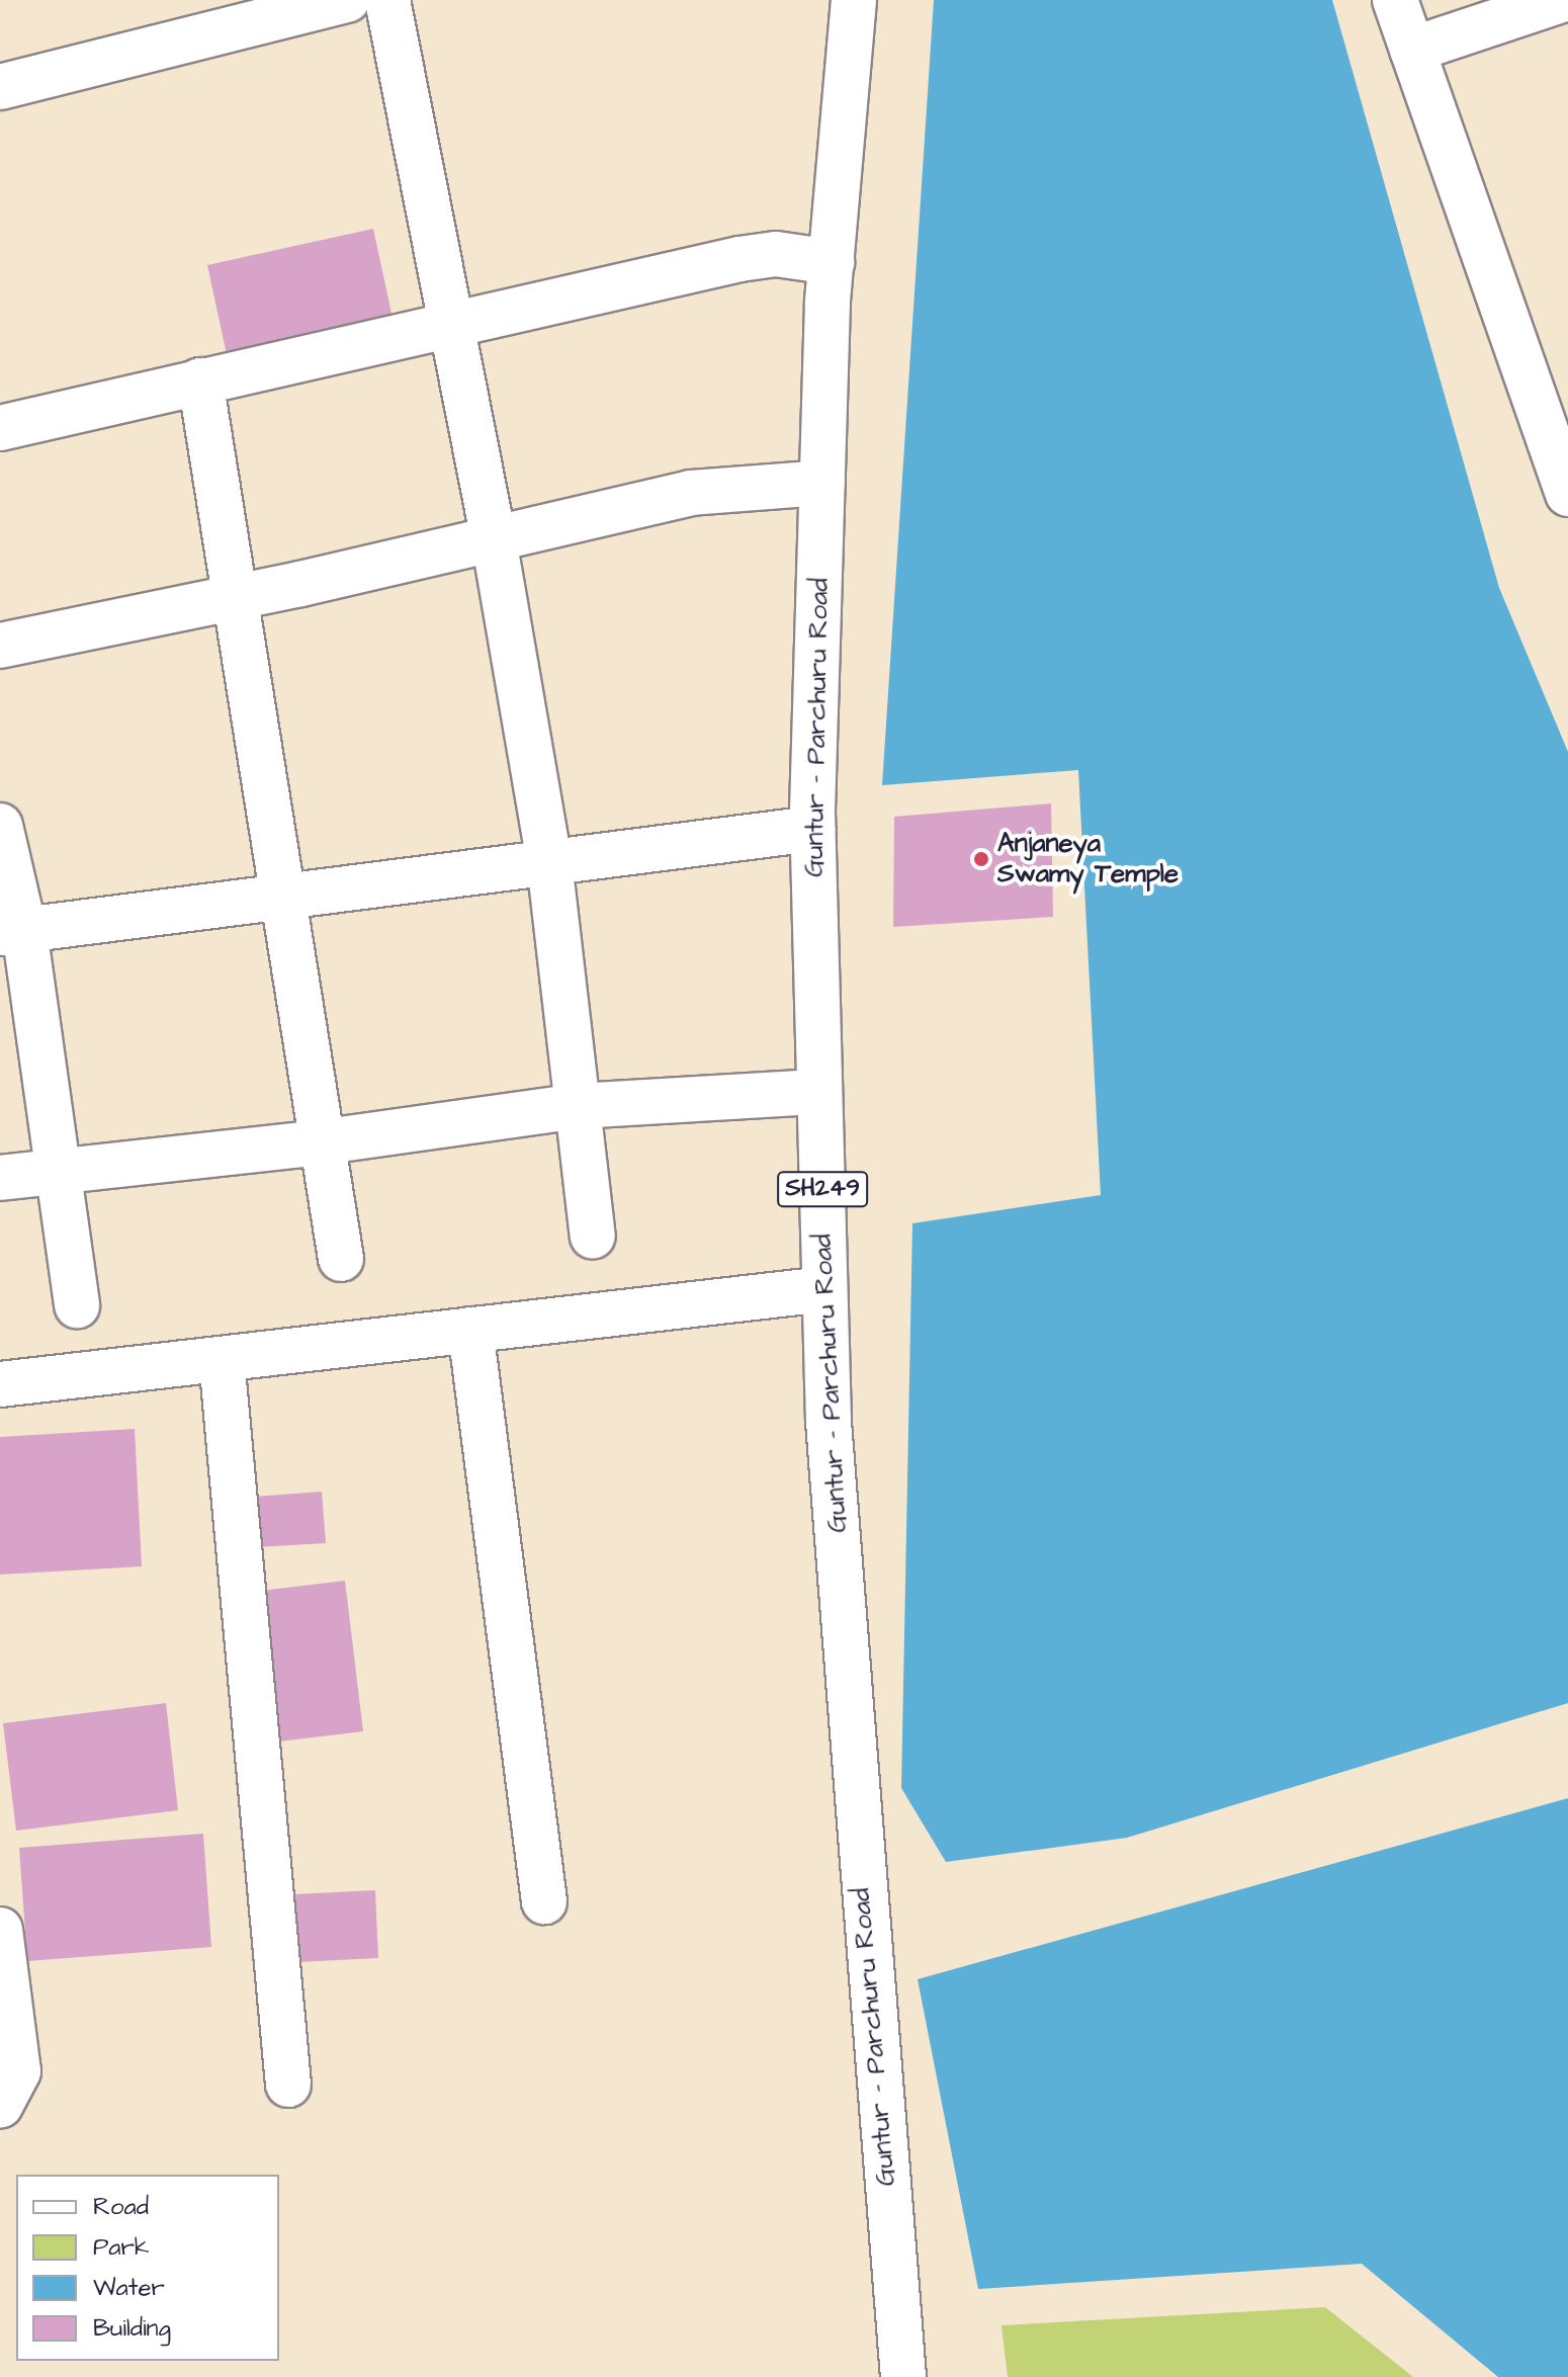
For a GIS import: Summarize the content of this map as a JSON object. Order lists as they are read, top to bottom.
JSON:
{
  "streets": {
    "street": ["Guntur - Parchuru Road", "SH249"]
  },
  "places": ["Anjaneya Swamy Temple"],
  "legend": [
    "Road",
    "Park",
    "Water",
    "Building"
  ]
}
